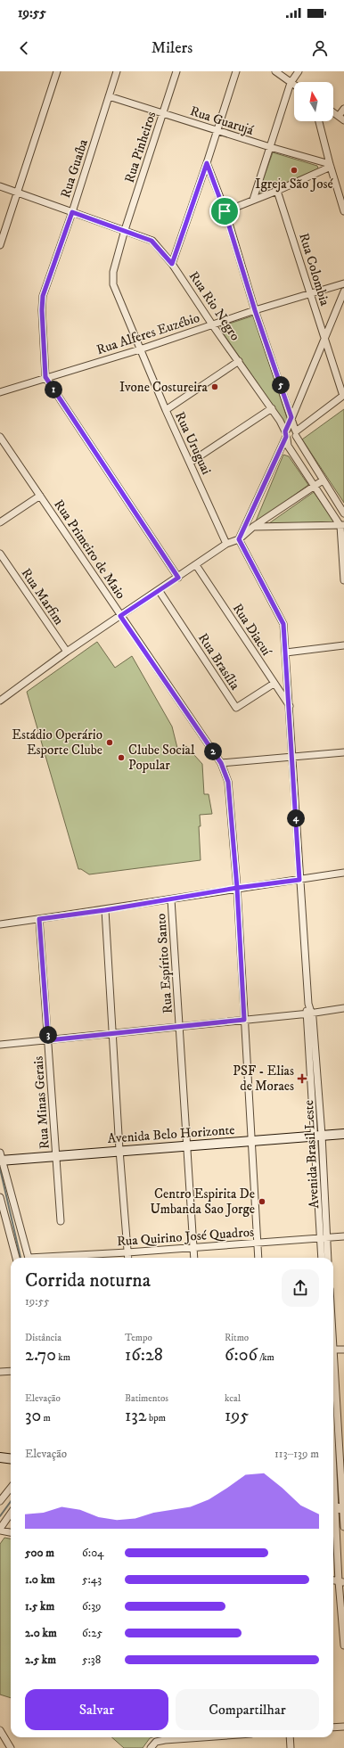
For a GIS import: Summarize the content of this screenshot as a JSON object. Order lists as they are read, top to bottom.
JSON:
{
  "streets": {
    "street": [
      "Rua Guarujá",
      "Rua Pinheiros",
      "Rua Guaíba",
      "Rua Colombia",
      "Rua Rio Negro",
      "Rua Alferes Euzébio",
      "Rua Uruguai",
      "Rua Primeiro de Maio",
      "Rua Marfim",
      "Rua Diacuí",
      "Rua Brasília",
      "Rua Espírito Santo",
      "Rua Minas Gerais",
      "Avenida Belo Horizonte",
      "Avenida Brasil Leste",
      "Rua Quirino José Quadros"
    ]
  },
  "crossings": [
    ["Rua Guarujá", "Rua Pinheiros"],
    ["Rua Guarujá", "Rua Guaíba"],
    ["Rua Pinheiros", "Rua Rio Negro"],
    ["Rua Pinheiros", "Rua Uruguai"],
    ["Rua Guaíba", "Rua Rio Negro"],
    ["Rua Guaíba", "Rua Alferes Euzébio"],
    ["Rua Colombia", "Rua Alferes Euzébio"],
    ["Rua Rio Negro", "Rua Alferes Euzébio"],
    ["Rua Rio Negro", "Rua Uruguai"],
    ["Rua Alferes Euzébio", "Rua Uruguai"],
    ["Rua Primeiro de Maio", "Avenida Belo Horizonte"],
    ["Rua Primeiro de Maio", "Rua Quirino José Quadros"],
    ["Rua Diacuí", "Rua Brasília"],
    ["Rua Diacuí", "Avenida Brasil Leste"],
    ["Rua Espírito Santo", "Avenida Belo Horizonte"],
    ["Rua Espírito Santo", "Rua Quirino José Quadros"],
    ["Rua Minas Gerais", "Avenida Belo Horizonte"],
    ["Avenida Belo Horizonte", "Avenida Brasil Leste"],
    ["Avenida Brasil Leste", "Rua Quirino José Quadros"]
  ],
  "places": {
    "other": [
      "Igreja São José",
      "Ivone Costureira",
      "Estádio Operário Esporte Clube",
      "Clube Social Popular",
      "Centro Espirita De Umbanda Sao Jorge"
    ],
    "health": ["PSF - Elias de Moraes"]
  },
  "north": "top",
  "page": {
    "status": "19:55",
    "header": "Milers",
    "pins": [
      "5",
      "1",
      "2",
      "4",
      "3"
    ],
    "heading": ["Corrida noturna", "19:55"],
    "stats": [
      ["Distância", "2.70 km"],
      ["Tempo", "16:28"],
      ["Ritmo", "6:06 /km"],
      ["Elevação", "30 m"],
      ["Batimentos", "132 bpm"],
      ["kcal", "195"]
    ],
    "chart": ["Elevação", "113–139 m"],
    "list": [
      {
        "name": "500 m",
        "note": "6:04"
      },
      {
        "name": "1.0 km",
        "note": "5:43"
      },
      {
        "name": "1.5 km",
        "note": "6:39"
      },
      {
        "name": "2.0 km",
        "note": "6:25"
      },
      {
        "name": "2.5 km",
        "note": "5:38"
      }
    ],
    "buttons": ["Salvar", "Compartilhar"]
  }
}
